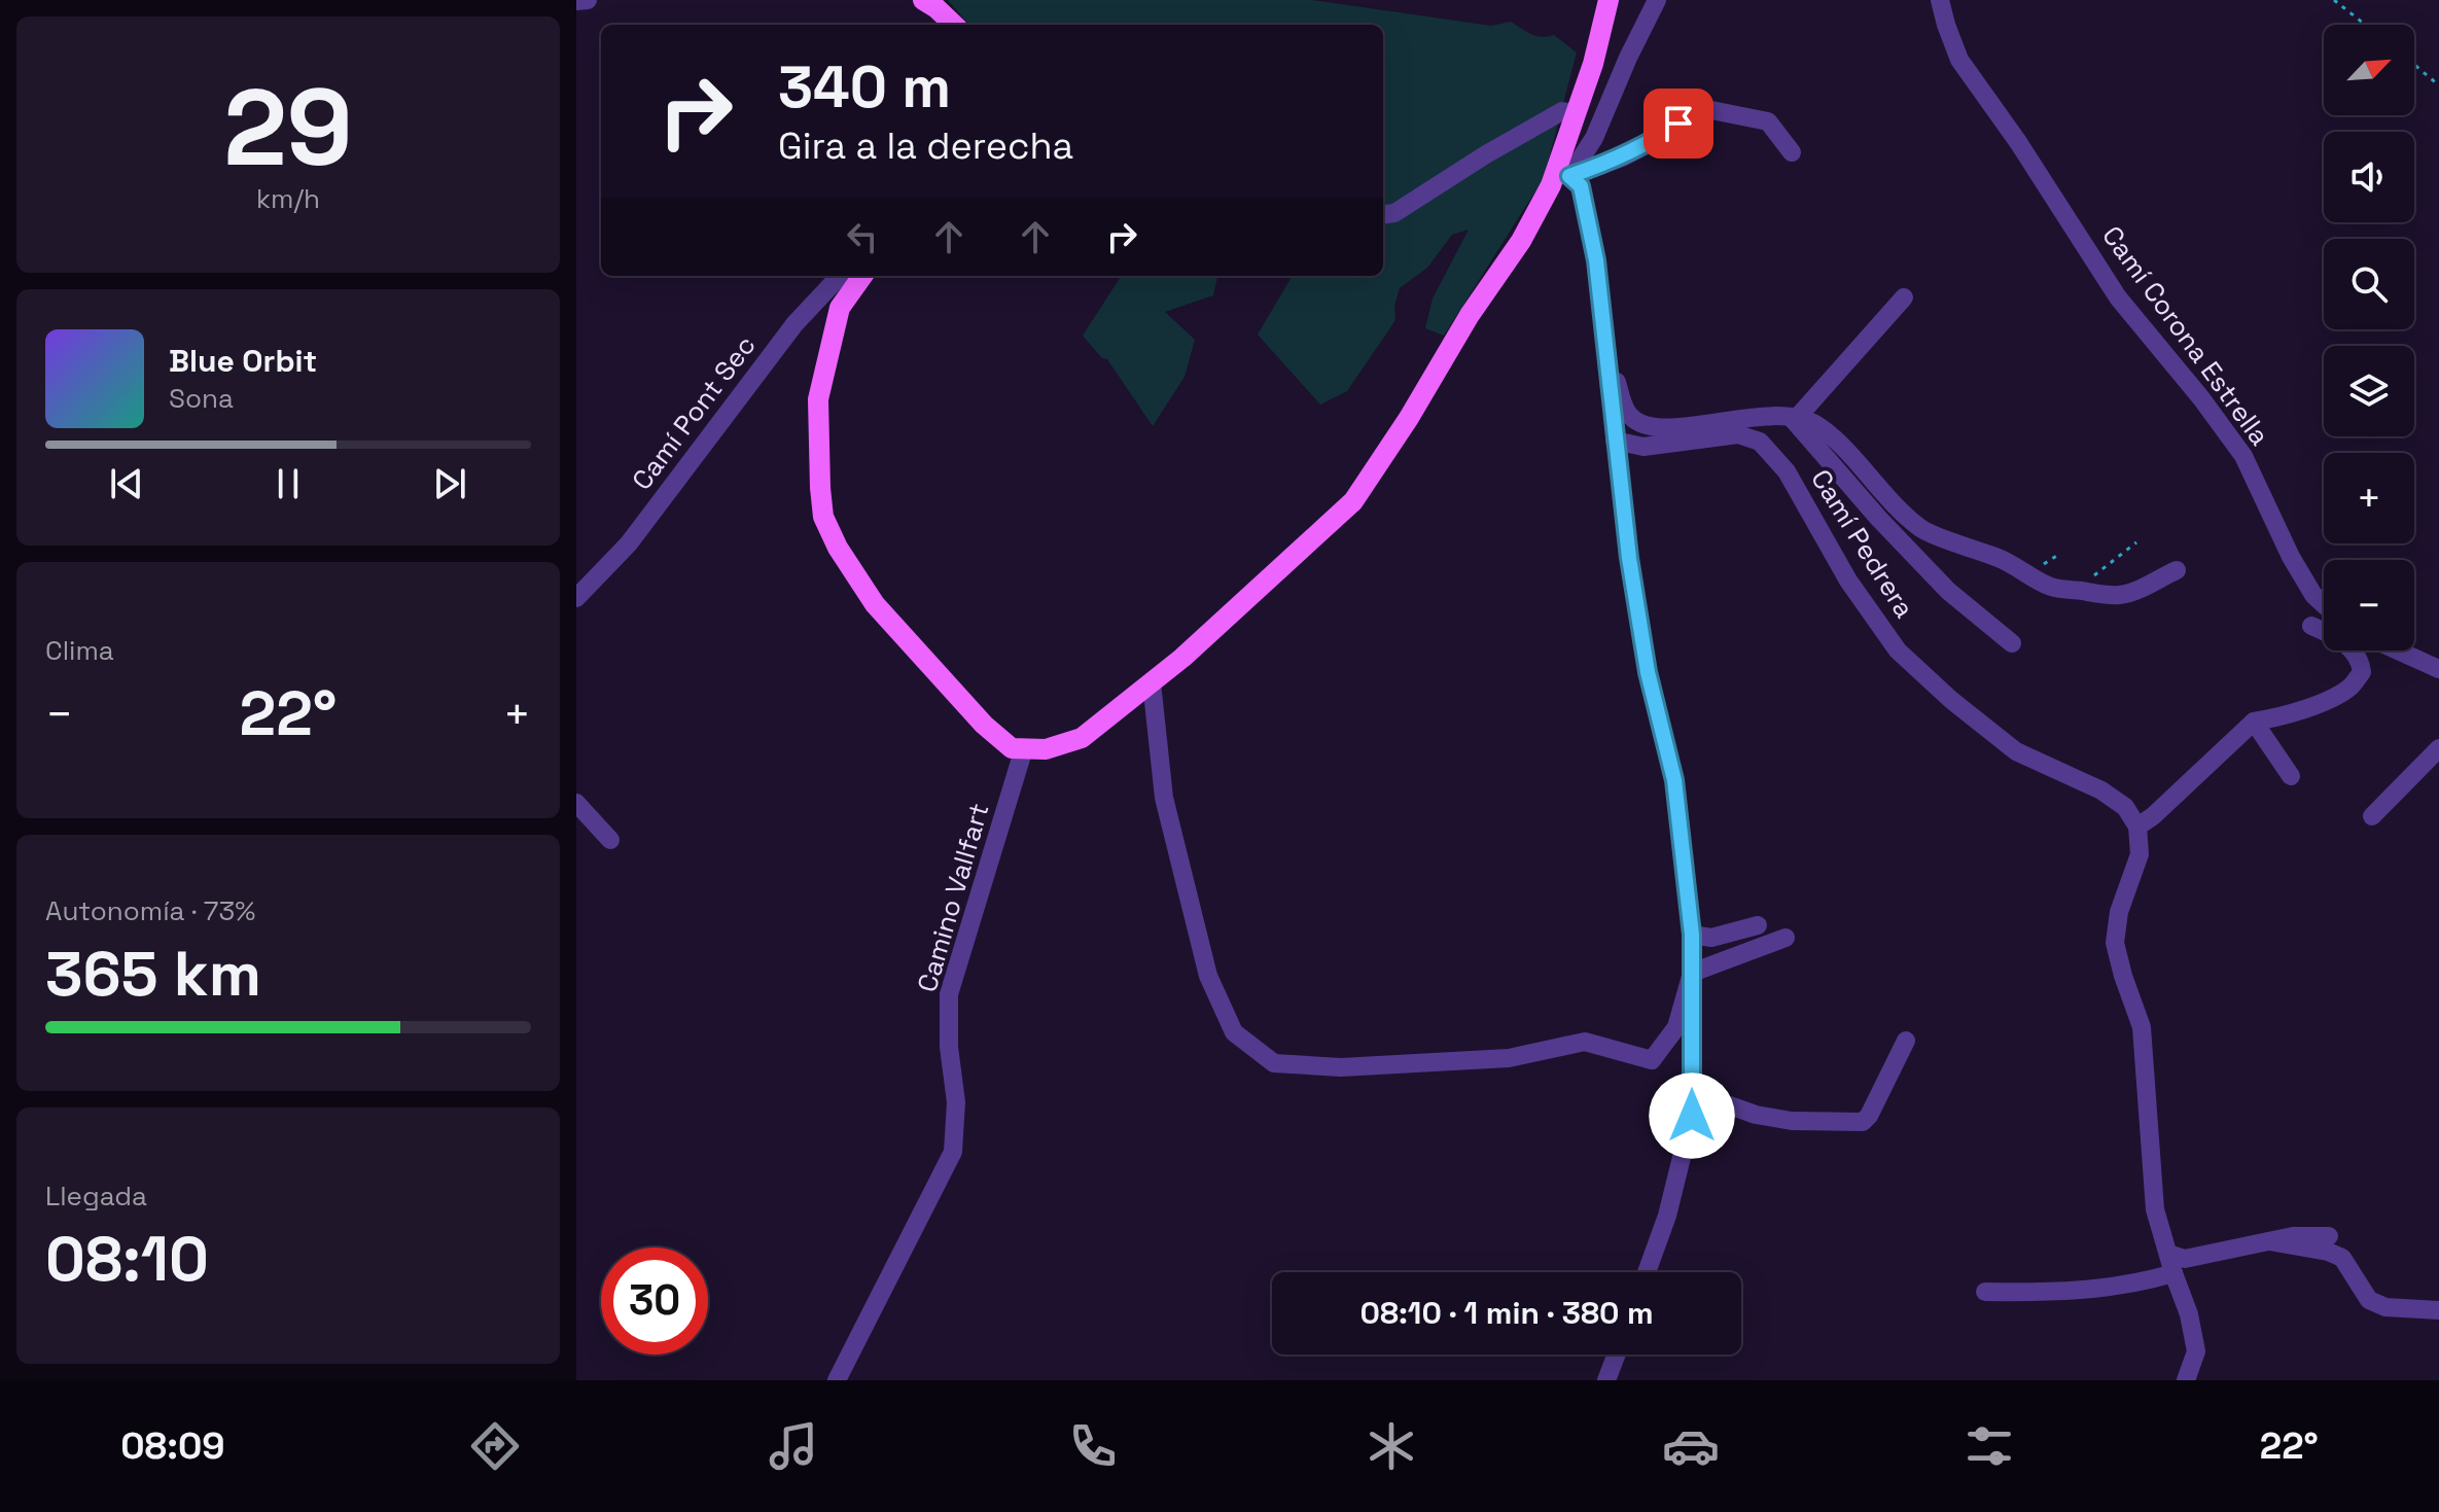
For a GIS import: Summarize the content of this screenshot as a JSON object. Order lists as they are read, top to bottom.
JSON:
{
  "streets": {
    "street": [
      "Camí Corona Estrella",
      "Camí Pont Sec",
      "Camí Pedrera",
      "Camino Vallfart"
    ]
  },
  "north": "top right",
  "page": {
    "tile": [
      ["29", "km/h"],
      "Clima",
      ["Autonomía · 73%", "365 km"],
      ["Llegada", "08:10"]
    ],
    "map_buttons": ["+", "−"],
    "turn": ["340 m", "Gira a la derecha"],
    "song": ["Blue Orbit", "Sona"],
    "heat": ["−", "22°", "+"],
    "limit": "30",
    "trip": "08:10 · 1 min · 380 m",
    "tabs": ["08:09", "22°"]
  }
}
